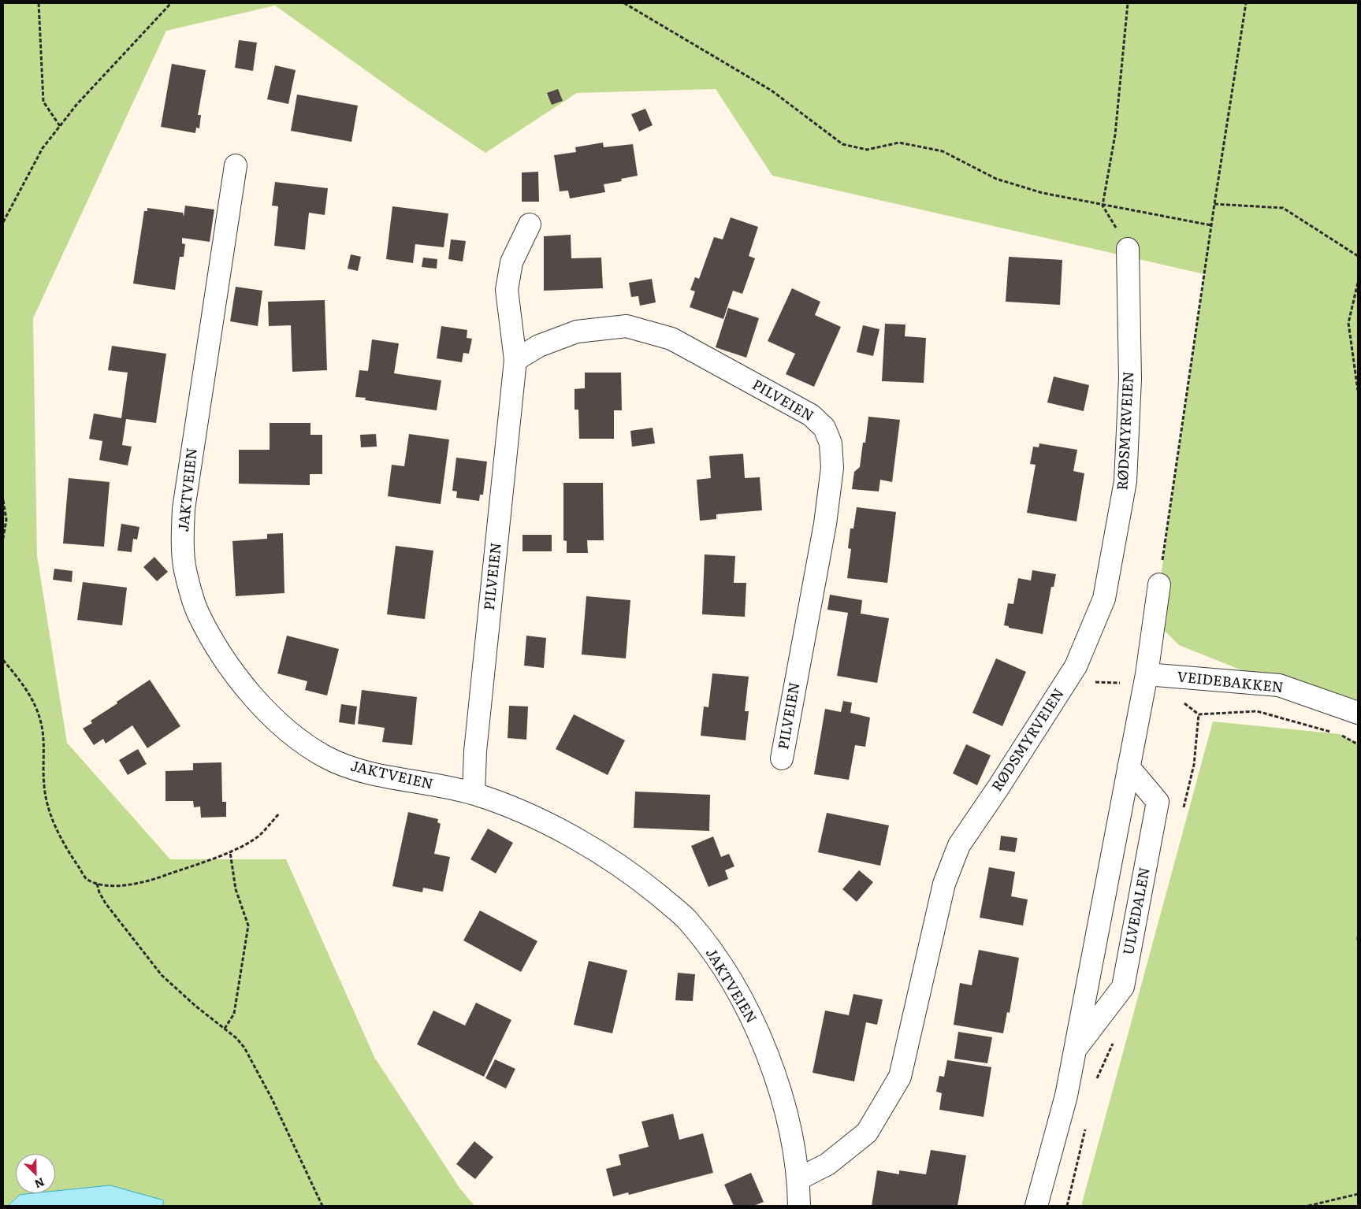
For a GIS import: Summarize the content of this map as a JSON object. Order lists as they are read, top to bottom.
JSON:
{
  "streets": {
    "street": [
      "PILVEIEN",
      "RØDSMYRVEIEN",
      "JAKTVEIEN",
      "VEIDEBAKKEN",
      "ULVEDALEN"
    ]
  },
  "crossings": [
    ["PILVEIEN", "JAKTVEIEN"],
    ["RØDSMYRVEIEN", "JAKTVEIEN"],
    ["VEIDEBAKKEN", "ULVEDALEN"]
  ],
  "north": "bottom right"
}
